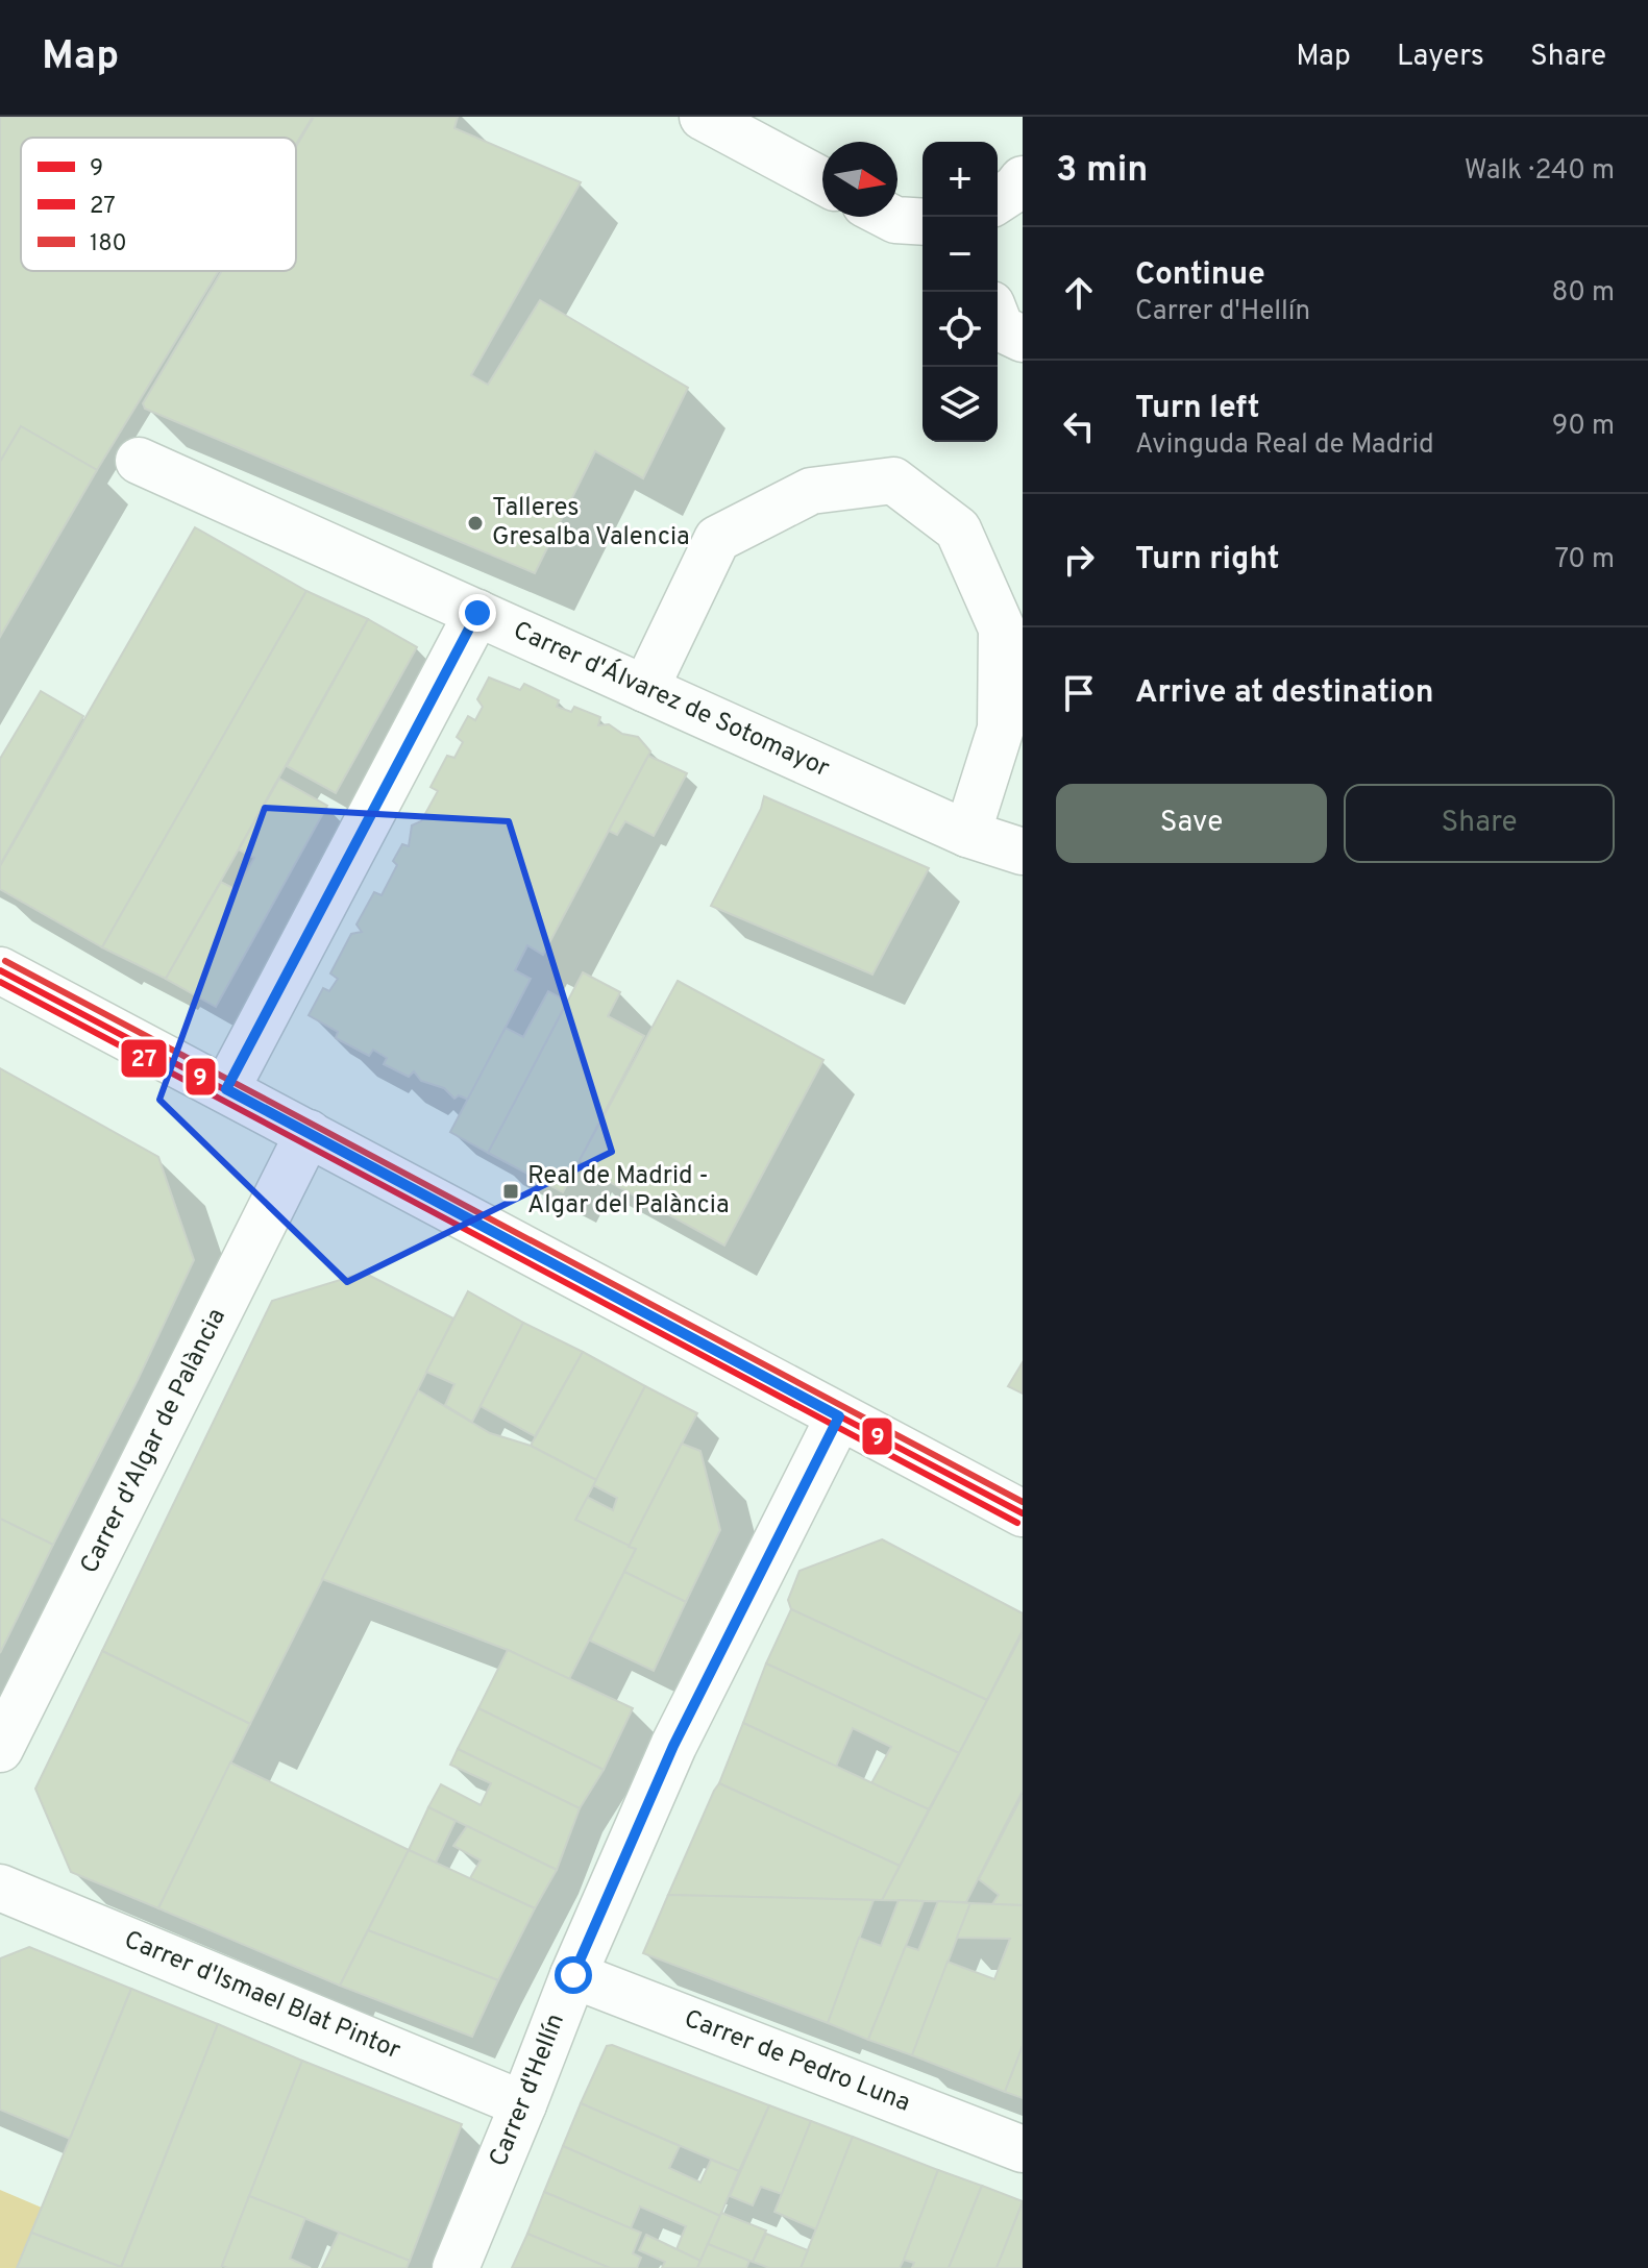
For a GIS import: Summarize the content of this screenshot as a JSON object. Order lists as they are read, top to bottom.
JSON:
{
  "streets": {
    "street": [
      "Carrer d'Álvarez de Sotomayor",
      "Carrer d'Algar de Palància",
      "Carrer d'Ismael Blat Pintor",
      "Carrer de Pedro Luna",
      "Carrer d'Hellín"
    ]
  },
  "crossings": [
    ["Carrer d'Ismael Blat Pintor", "Carrer d'Hellín"],
    ["Carrer de Pedro Luna", "Carrer d'Hellín"]
  ],
  "places": {
    "other": ["Talleres Gresalba Valencia"],
    "transit": ["Real de Madrid - Algar del Palància"]
  },
  "lines": ["transit line 180", "transit line 9", "transit line 27"],
  "legend": ["9", "27", "180"],
  "north": "right",
  "page": {
    "header": "Map",
    "nav": ["Map", "Layers", "Share"],
    "heading": ["3 min", "Walk · 240 m"],
    "map_buttons": ["+", "−"],
    "list": [
      ["Continue", "Carrer d'Hellín", "80 m"],
      ["Turn left", "Avinguda Real de Madrid", "90 m"],
      ["Turn right", "70 m"],
      "Arrive at destination"
    ],
    "buttons": ["Save", "Share"]
  }
}
